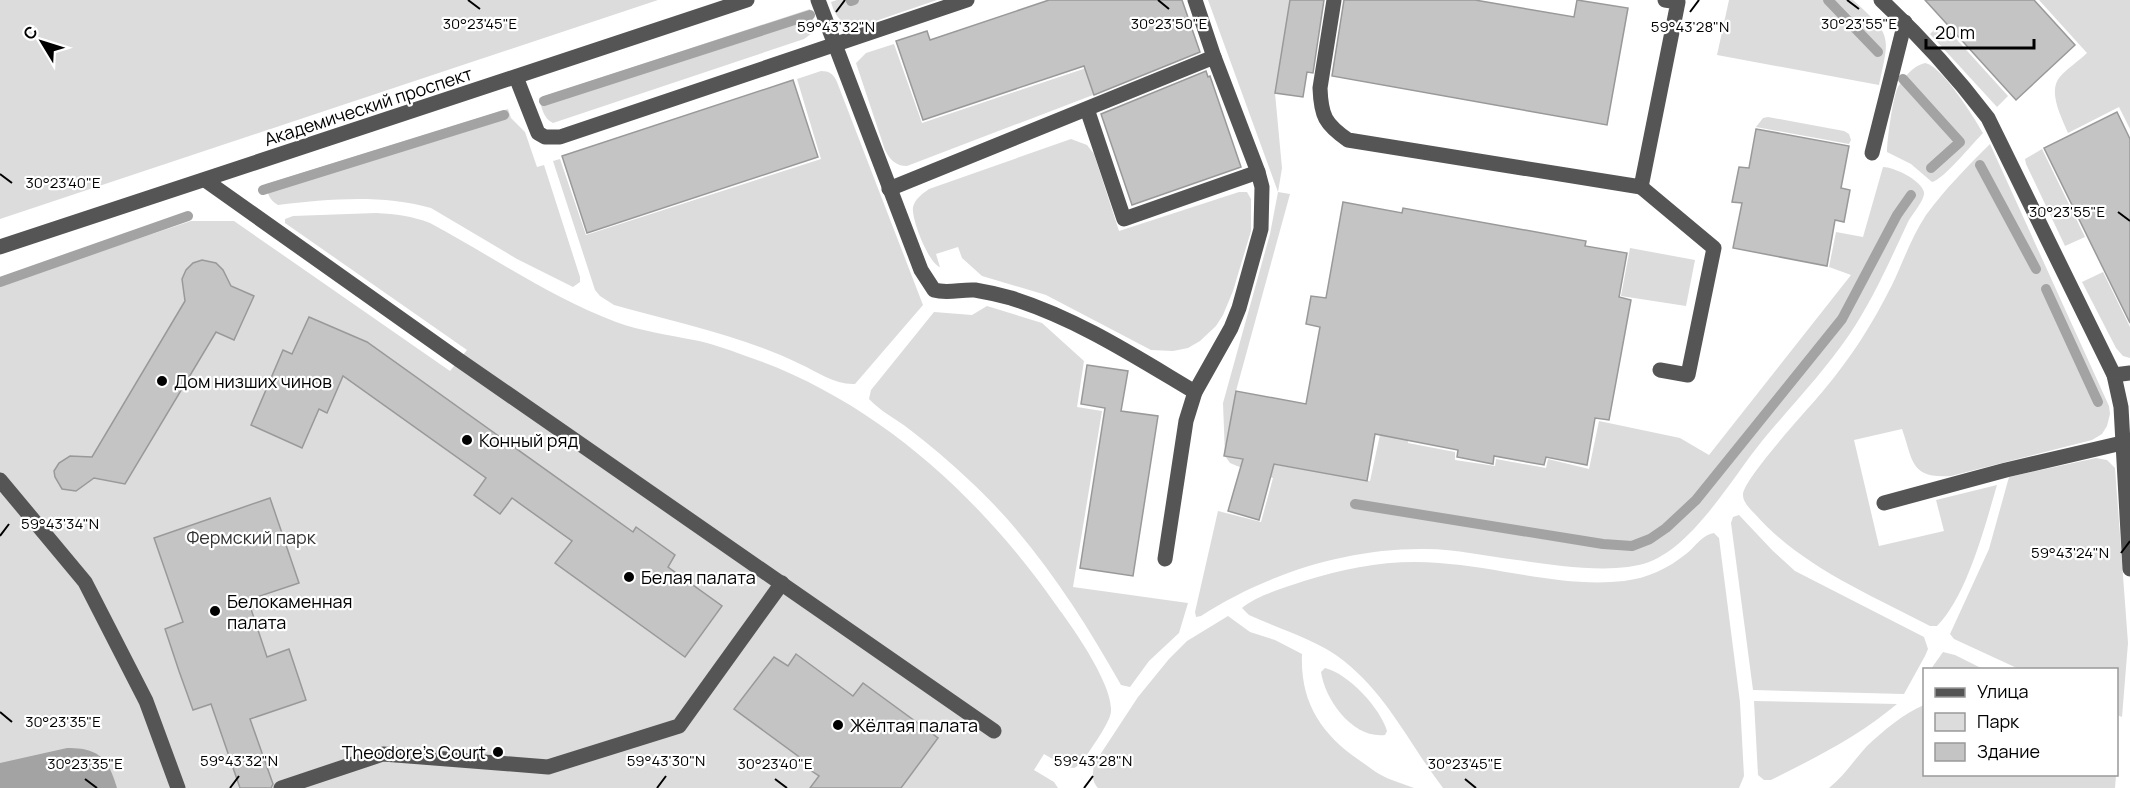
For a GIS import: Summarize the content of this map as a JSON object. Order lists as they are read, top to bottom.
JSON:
{
  "streets": {
    "street": ["Академический проспект"]
  },
  "parks": ["Фермский парк"],
  "places": [
    "Дом низших чинов",
    "Конный ряд",
    "Белая палата",
    "Белокаменная палата",
    "Жёлтая палата",
    "Theodore’s Court"
  ],
  "legend": ["Улица", "Парк", "Здание"],
  "scale_bar": "20 m",
  "north": "top left",
  "coordinates": [
    "30°23'45\"E",
    "30°23'50\"E",
    "30°23'55\"E",
    "59°43'32\"N",
    "59°43'28\"N",
    "30°23'40\"E",
    "59°43'34\"N",
    "59°43'24\"N",
    "30°23'35\"E",
    "59°43'30\"N"
  ]
}
